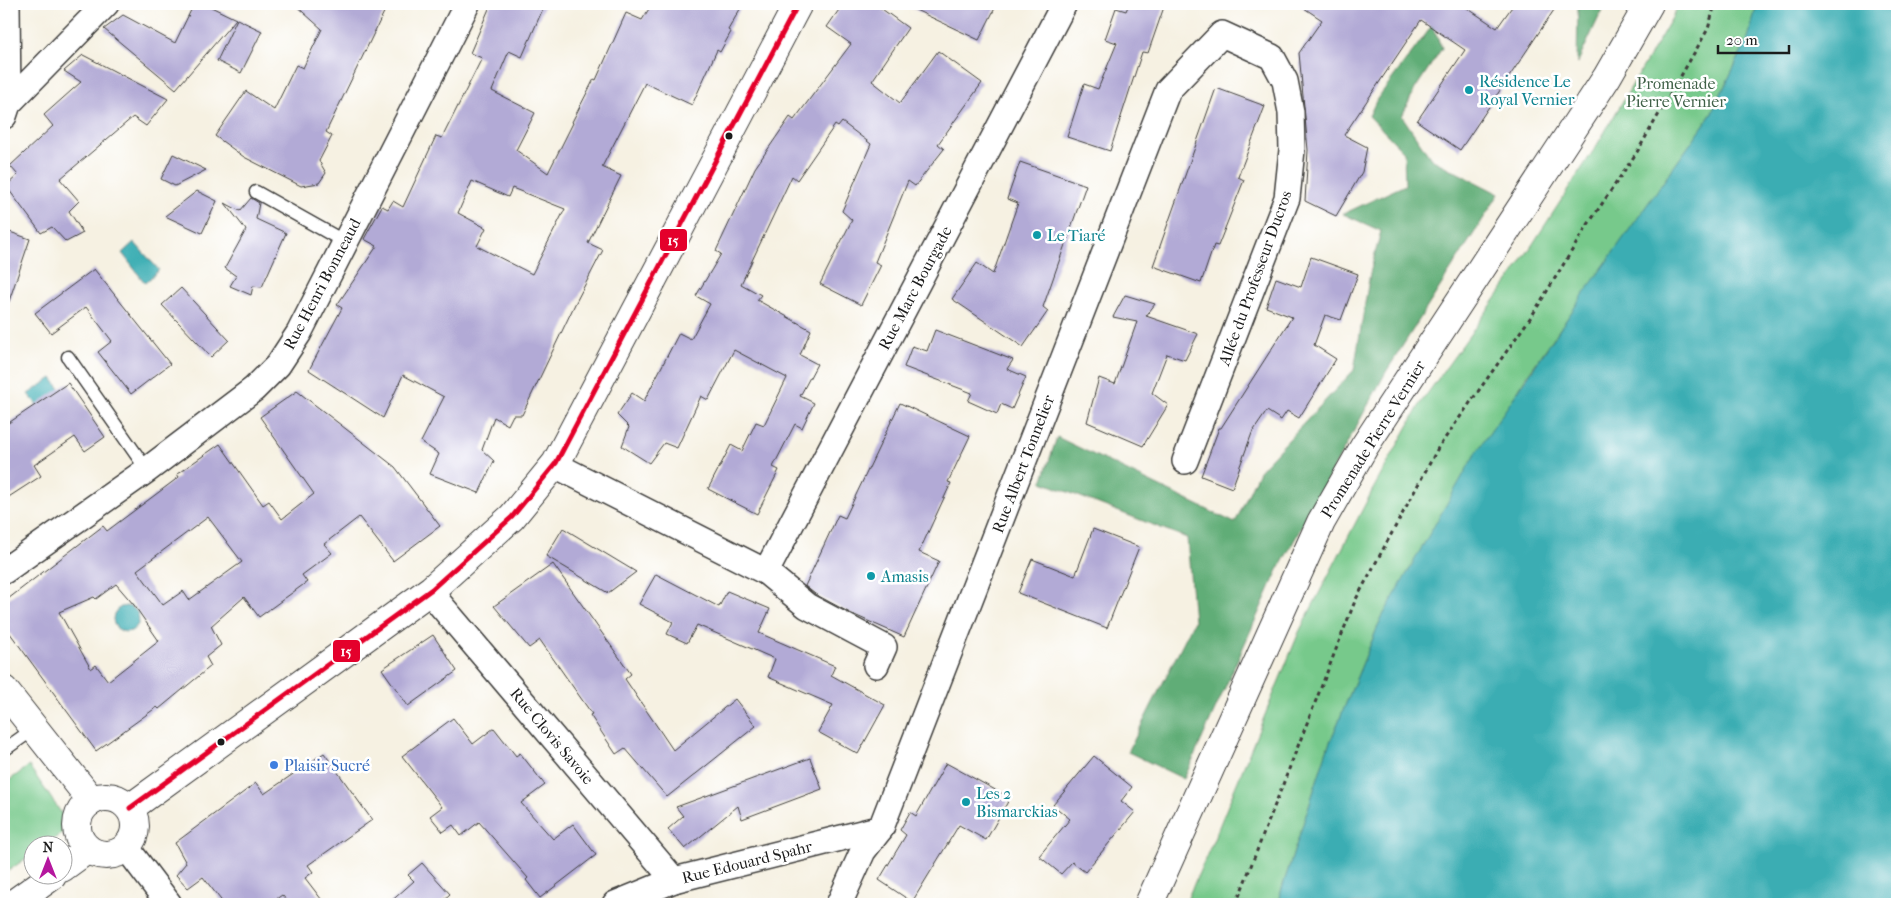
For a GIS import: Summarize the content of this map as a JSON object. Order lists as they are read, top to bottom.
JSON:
{
  "streets": {
    "street": [
      "Allée du Professeur Ducros",
      "Rue Henri Bonneaud",
      "Rue Marc Bourgade",
      "Promenade Pierre Vernier",
      "Rue Albert Tonnelier",
      "Rue Clovis Savoie",
      "Rue Edouard Spahr"
    ]
  },
  "crossings": [
    ["Allée du Professeur Ducros", "Rue Albert Tonnelier"],
    ["Rue Albert Tonnelier", "Rue Edouard Spahr"],
    ["Rue Clovis Savoie", "Rue Edouard Spahr"]
  ],
  "parks": ["Promenade Pierre Vernier"],
  "places": [
    "Résidence Le Royal Vernier",
    "Le Tiaré",
    "Amasis",
    "Plaisir Sucré",
    "Les 2 Bismarckias"
  ],
  "lines": ["transit line 15"],
  "scale_bar": "20 m",
  "north": "top"
}
